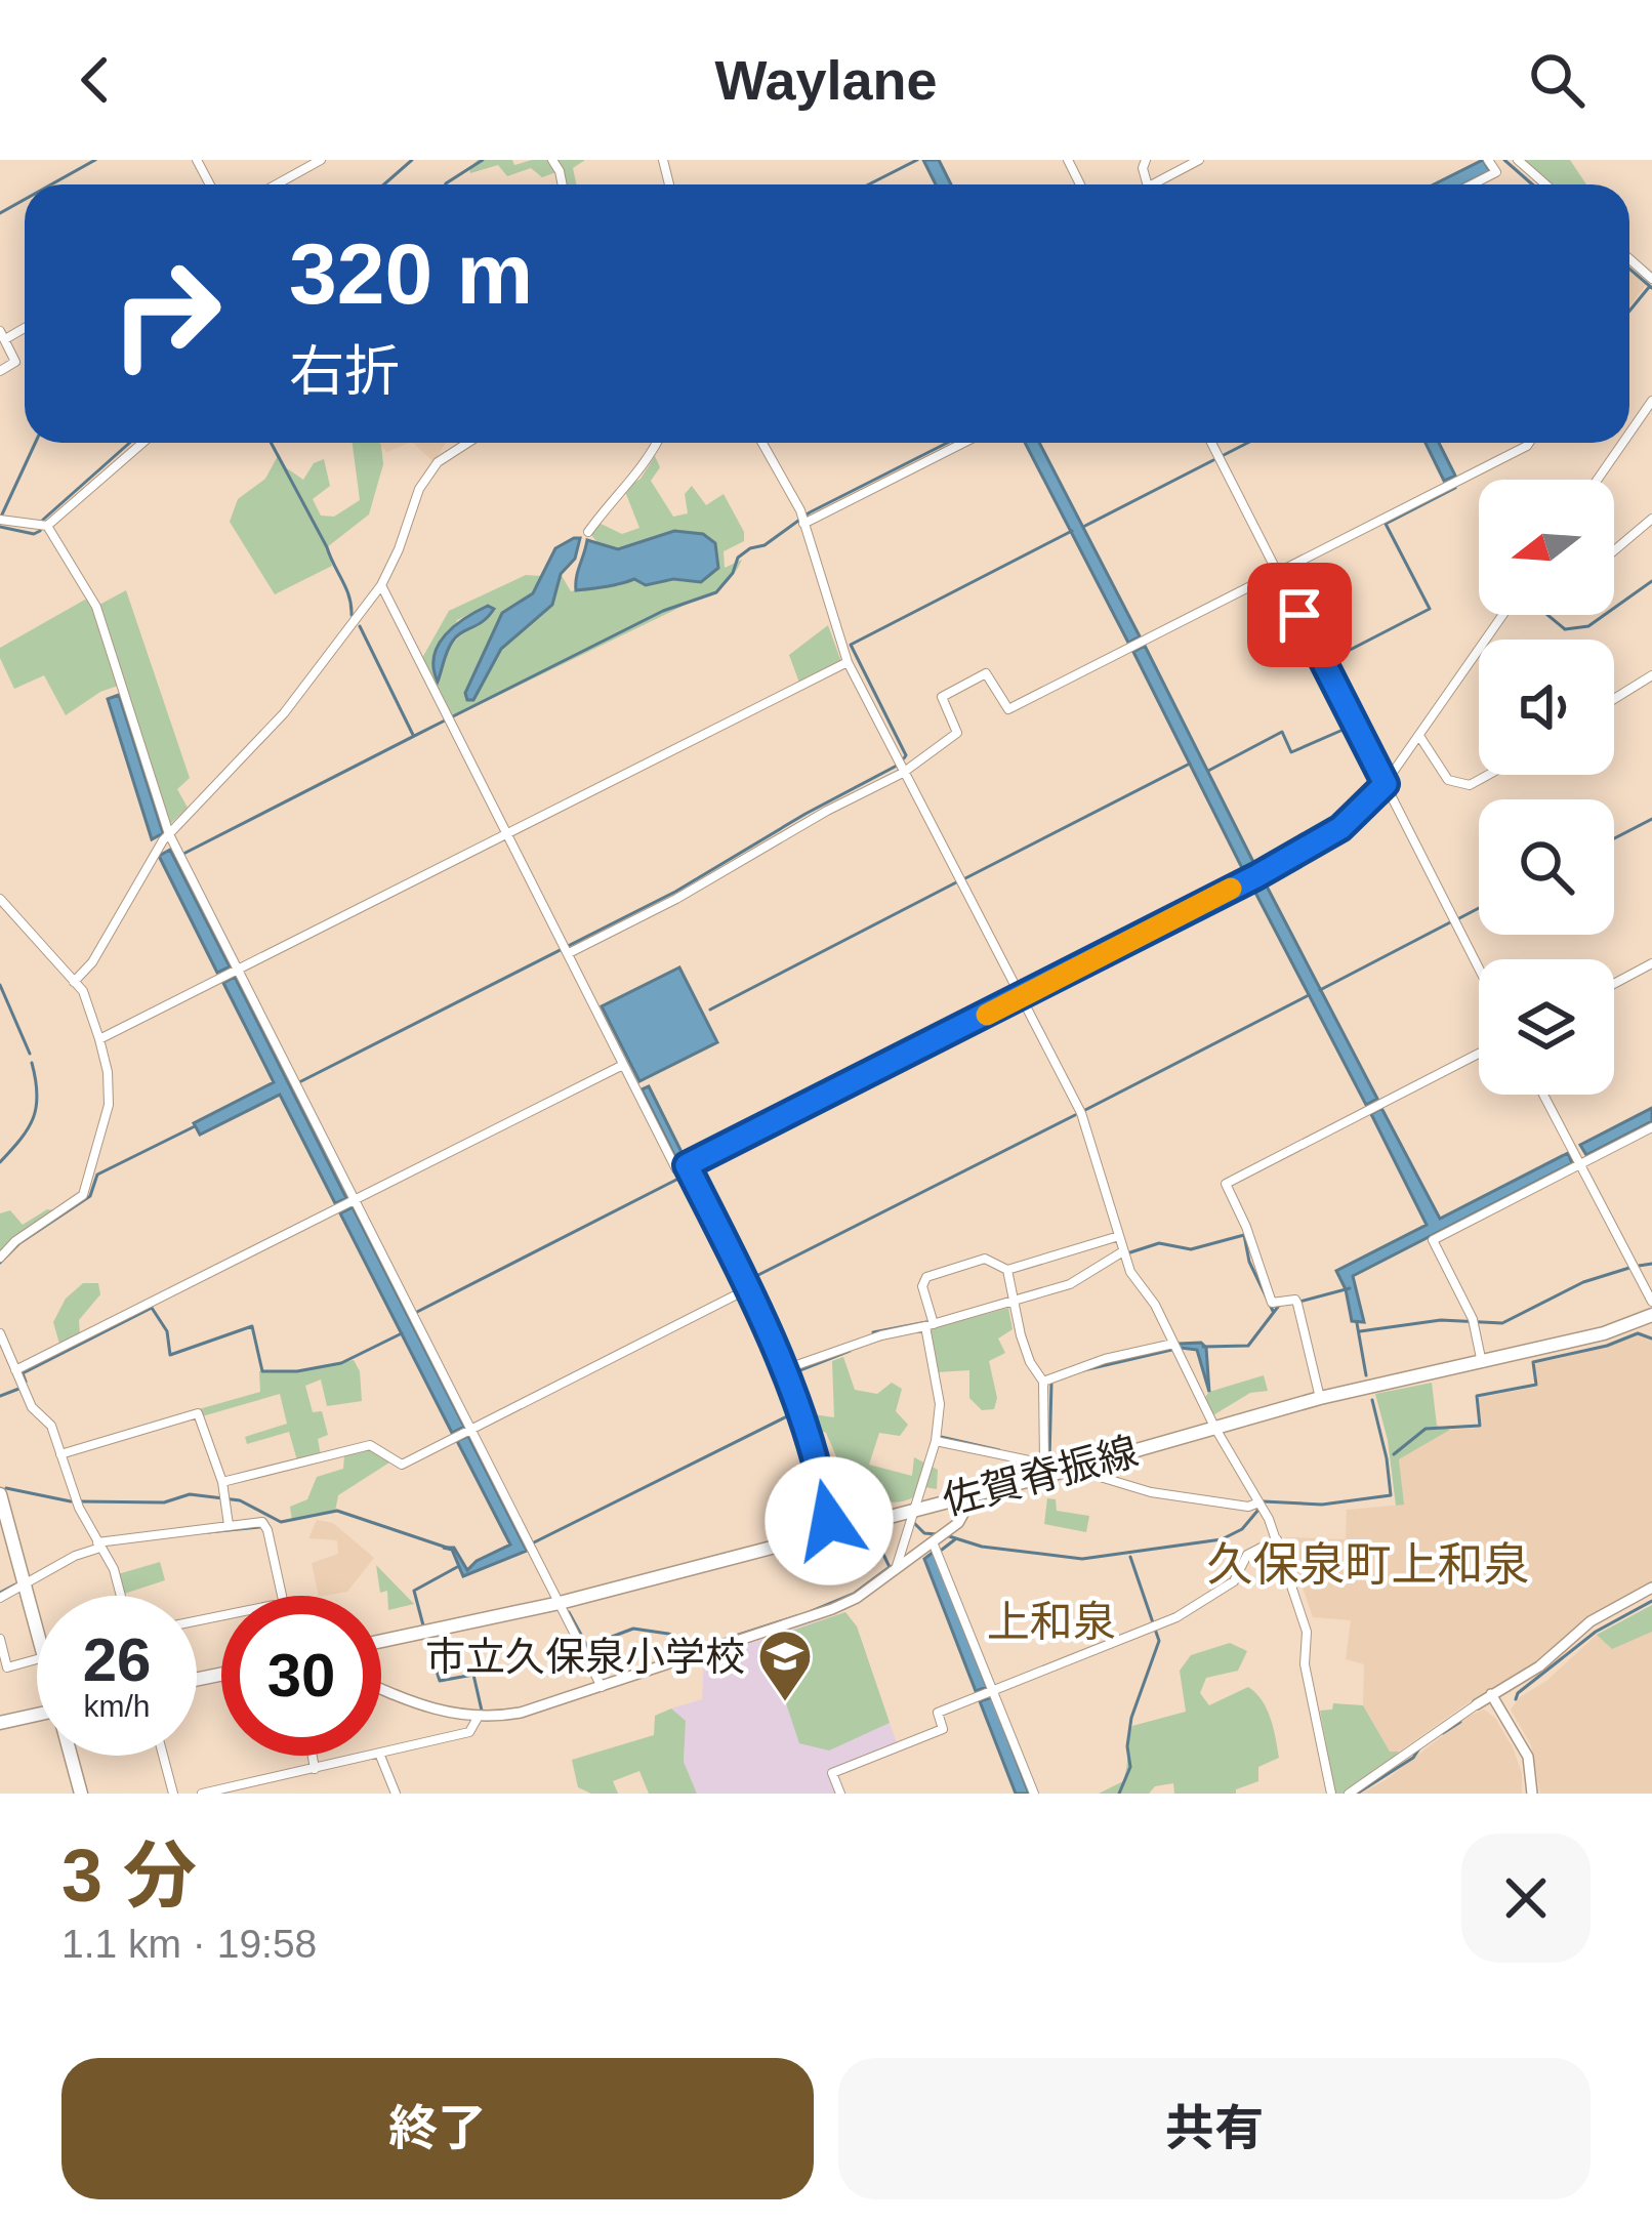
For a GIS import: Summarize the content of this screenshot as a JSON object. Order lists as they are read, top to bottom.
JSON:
{
  "streets": {
    "main road": ["佐賀脊振線"]
  },
  "districts": ["久保泉町上和泉", "上和泉"],
  "places": {
    "school or university": ["市立久保泉小学校"]
  },
  "north": "left",
  "page": {
    "header": "Waylane",
    "turn": ["320 m", "右折"],
    "speed": "26 km/h",
    "limit": "30",
    "heading": ["3 分", "1.1 km · 19:58"],
    "buttons": ["終了", "共有"]
  }
}
